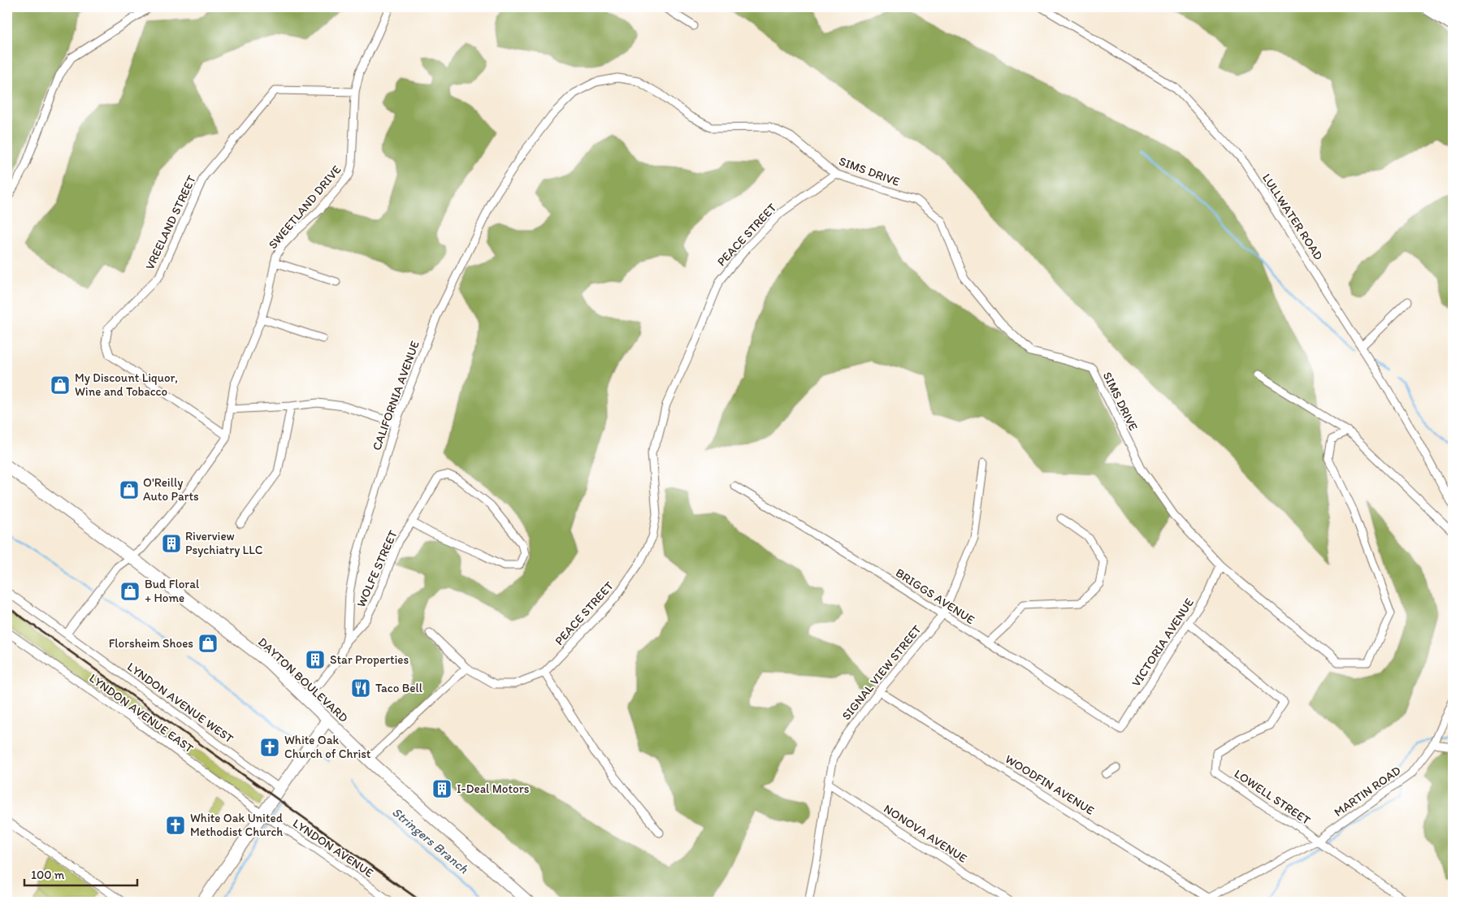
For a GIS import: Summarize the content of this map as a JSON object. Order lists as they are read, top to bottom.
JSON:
{
  "streets": {
    "main road": ["DAYTON BOULEVARD"],
    "street": [
      "SIMS DRIVE",
      "SWEETLAND DRIVE",
      "LULLWATER ROAD",
      "VREELAND STREET",
      "PEACE STREET",
      "CALIFORNIA AVENUE",
      "WOLFE STREET",
      "BRIGGS AVENUE",
      "VICTORIA AVENUE",
      "SIGNAL VIEW STREET",
      "LYNDON AVENUE WEST",
      "LYNDON AVENUE EAST",
      "WOODFIN AVENUE",
      "MARTIN ROAD",
      "LOWELL STREET",
      "NONOVA AVENUE",
      "LYNDON AVENUE"
    ]
  },
  "crossings": [
    ["SIMS DRIVE", "PEACE STREET"],
    ["SIMS DRIVE", "CALIFORNIA AVENUE"],
    ["SIMS DRIVE", "VICTORIA AVENUE"],
    ["SWEETLAND DRIVE", "VREELAND STREET"],
    ["SWEETLAND DRIVE", "DAYTON BOULEVARD"],
    ["SWEETLAND DRIVE", "LYNDON AVENUE WEST"],
    ["CALIFORNIA AVENUE", "WOLFE STREET"],
    ["CALIFORNIA AVENUE", "DAYTON BOULEVARD"],
    ["BRIGGS AVENUE", "VICTORIA AVENUE"],
    ["BRIGGS AVENUE", "SIGNAL VIEW STREET"],
    ["VICTORIA AVENUE", "LOWELL STREET"],
    ["SIGNAL VIEW STREET", "WOODFIN AVENUE"],
    ["SIGNAL VIEW STREET", "NONOVA AVENUE"],
    ["LYNDON AVENUE EAST", "LYNDON AVENUE"],
    ["WOODFIN AVENUE", "MARTIN ROAD"],
    ["MARTIN ROAD", "LOWELL STREET"]
  ],
  "water": ["Stringers Branch"],
  "places": {
    "shop": [
      "My Discount Liquor, Wine and Tobacco",
      "O'Reilly Auto Parts",
      "Bud Floral + Home",
      "Florsheim Shoes"
    ],
    "building": ["Riverview Psychiatry LLC", "Star Properties", "I-Deal Motors"],
    "restaurant": ["Taco Bell"],
    "church": ["White Oak Church of Christ", "White Oak United Methodist Church"]
  },
  "scale_bar": "100 m"
}
